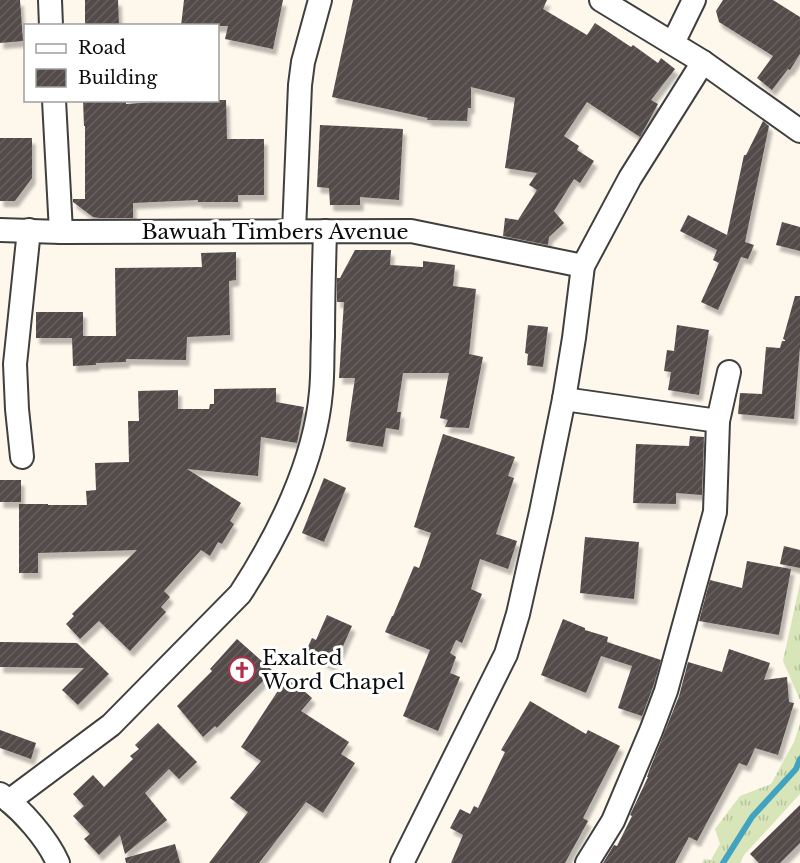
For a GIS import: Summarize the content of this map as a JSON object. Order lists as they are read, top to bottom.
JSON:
{
  "streets": {
    "street": ["Bawuah Timbers Avenue"]
  },
  "places": {
    "church": ["Exalted Word Chapel"]
  },
  "legend": ["Road", "Building"]
}
